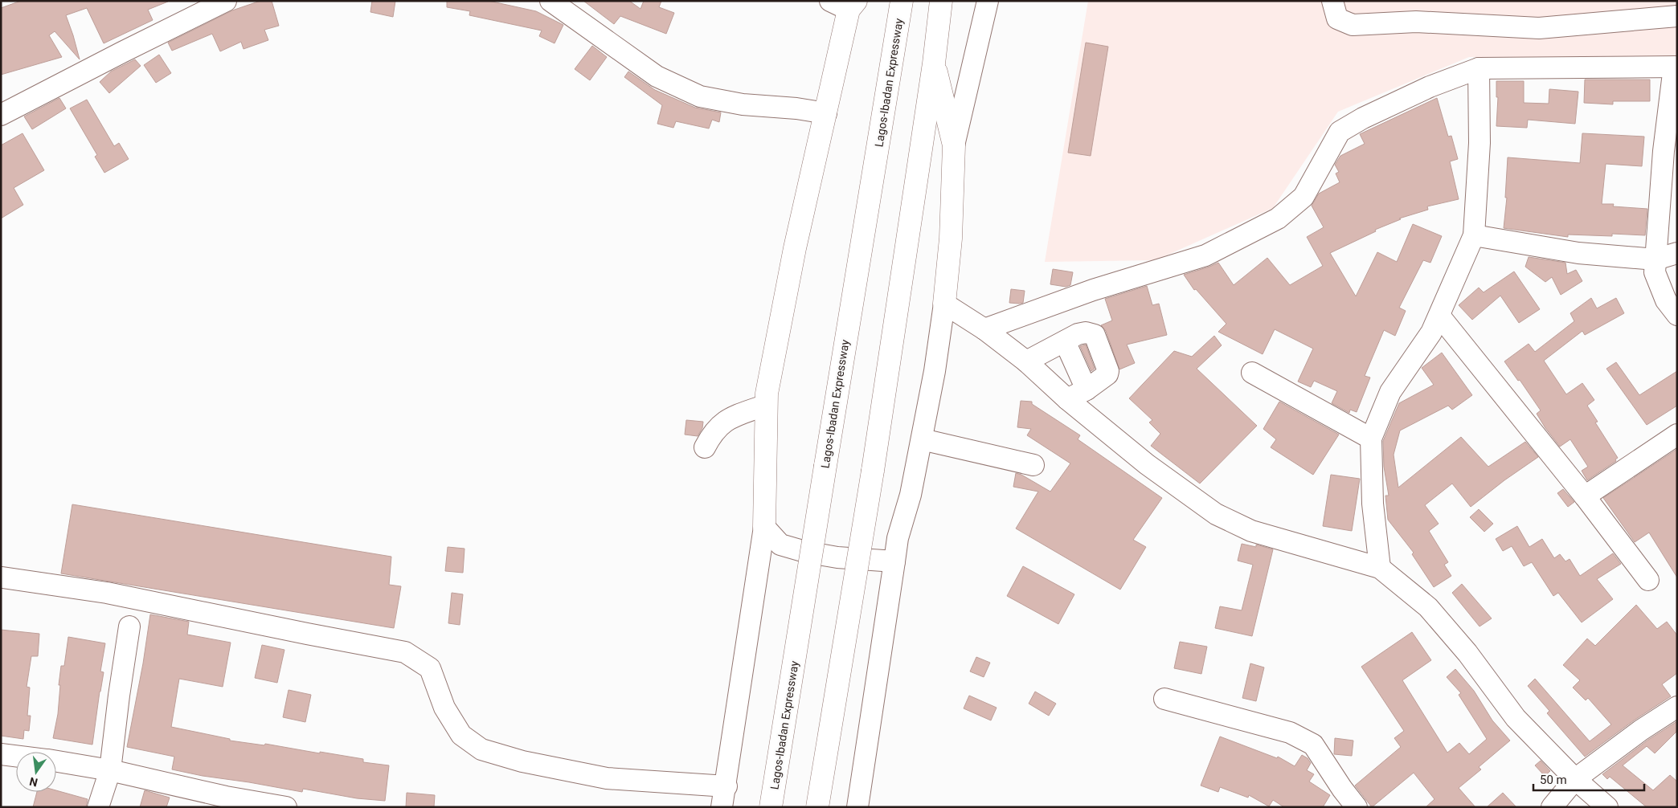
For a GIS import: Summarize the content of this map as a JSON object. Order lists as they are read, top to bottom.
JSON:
{
  "streets": {
    "highway": ["Lagos-Ibadan Expressway"]
  },
  "scale_bar": "50 m",
  "north": "bottom"
}
